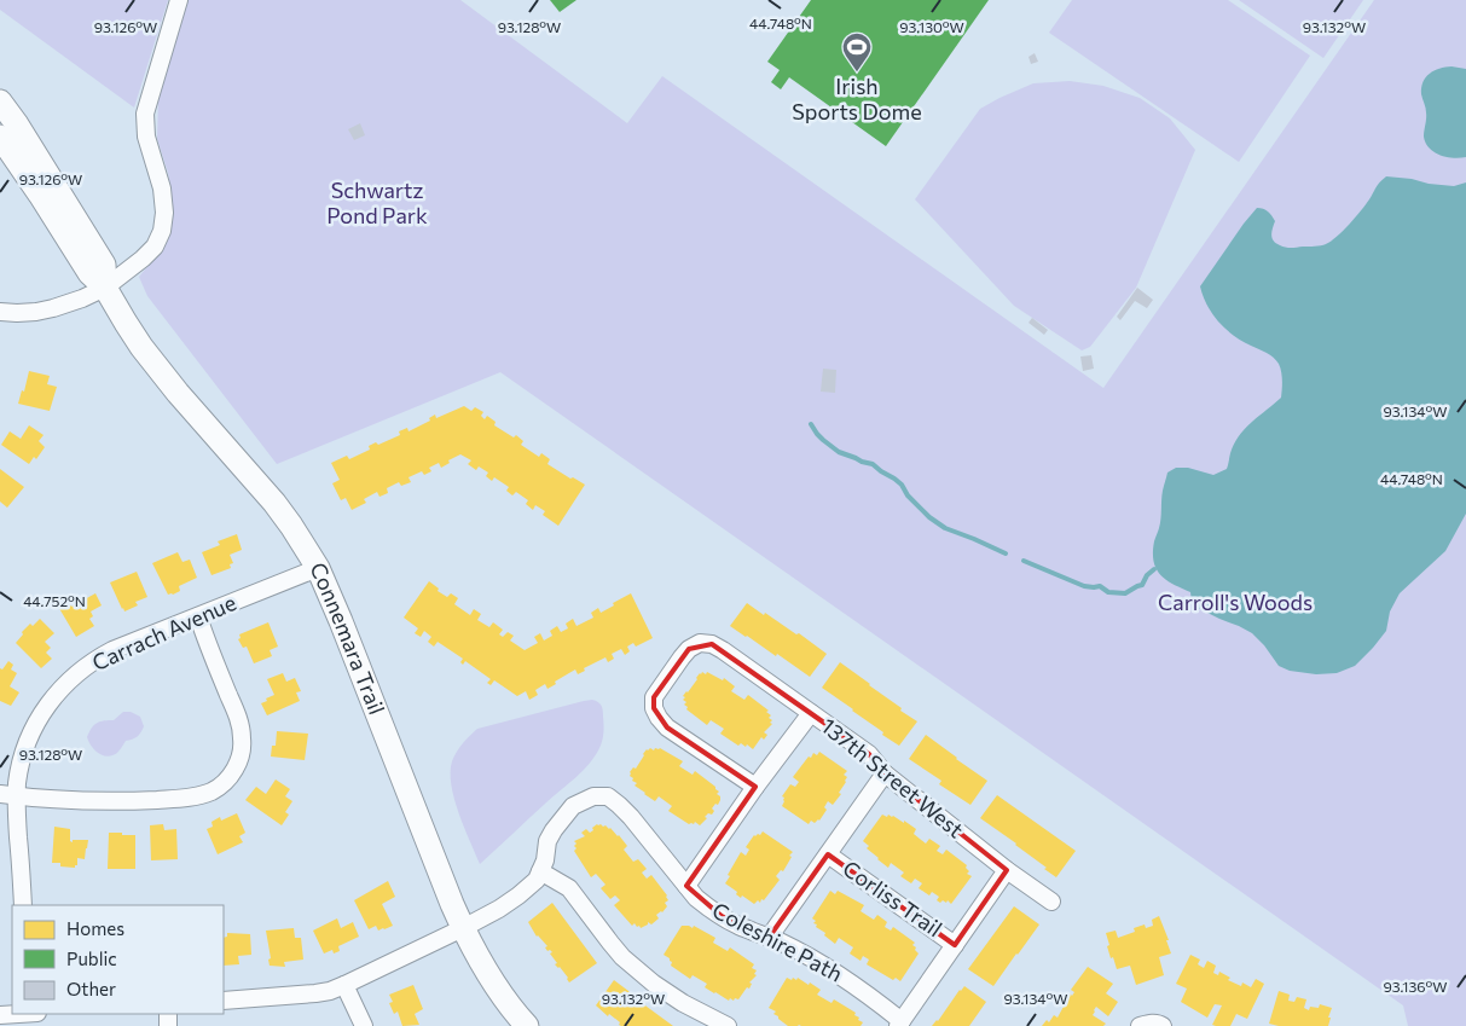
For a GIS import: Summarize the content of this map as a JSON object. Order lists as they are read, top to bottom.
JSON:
{
  "streets": {
    "street": [
      "Carrach Avenue",
      "Connemara Trail",
      "137th Street West",
      "Corliss Trail",
      "Coleshire Path"
    ]
  },
  "crossings": [
    ["Carrach Avenue", "Connemara Trail"],
    ["Connemara Trail", "Coleshire Path"]
  ],
  "parks": ["Schwartz Pond Park", "Carroll's Woods"],
  "places": {
    "sports": ["Irish Sports Dome"]
  },
  "legend": ["Homes", "Public", "Other"],
  "coordinates": [
    "44.748°N",
    "93.126°W",
    "93.128°W",
    "93.130°W",
    "93.132°W",
    "93.134°W",
    "44.752°N",
    "93.136°W"
  ]
}
